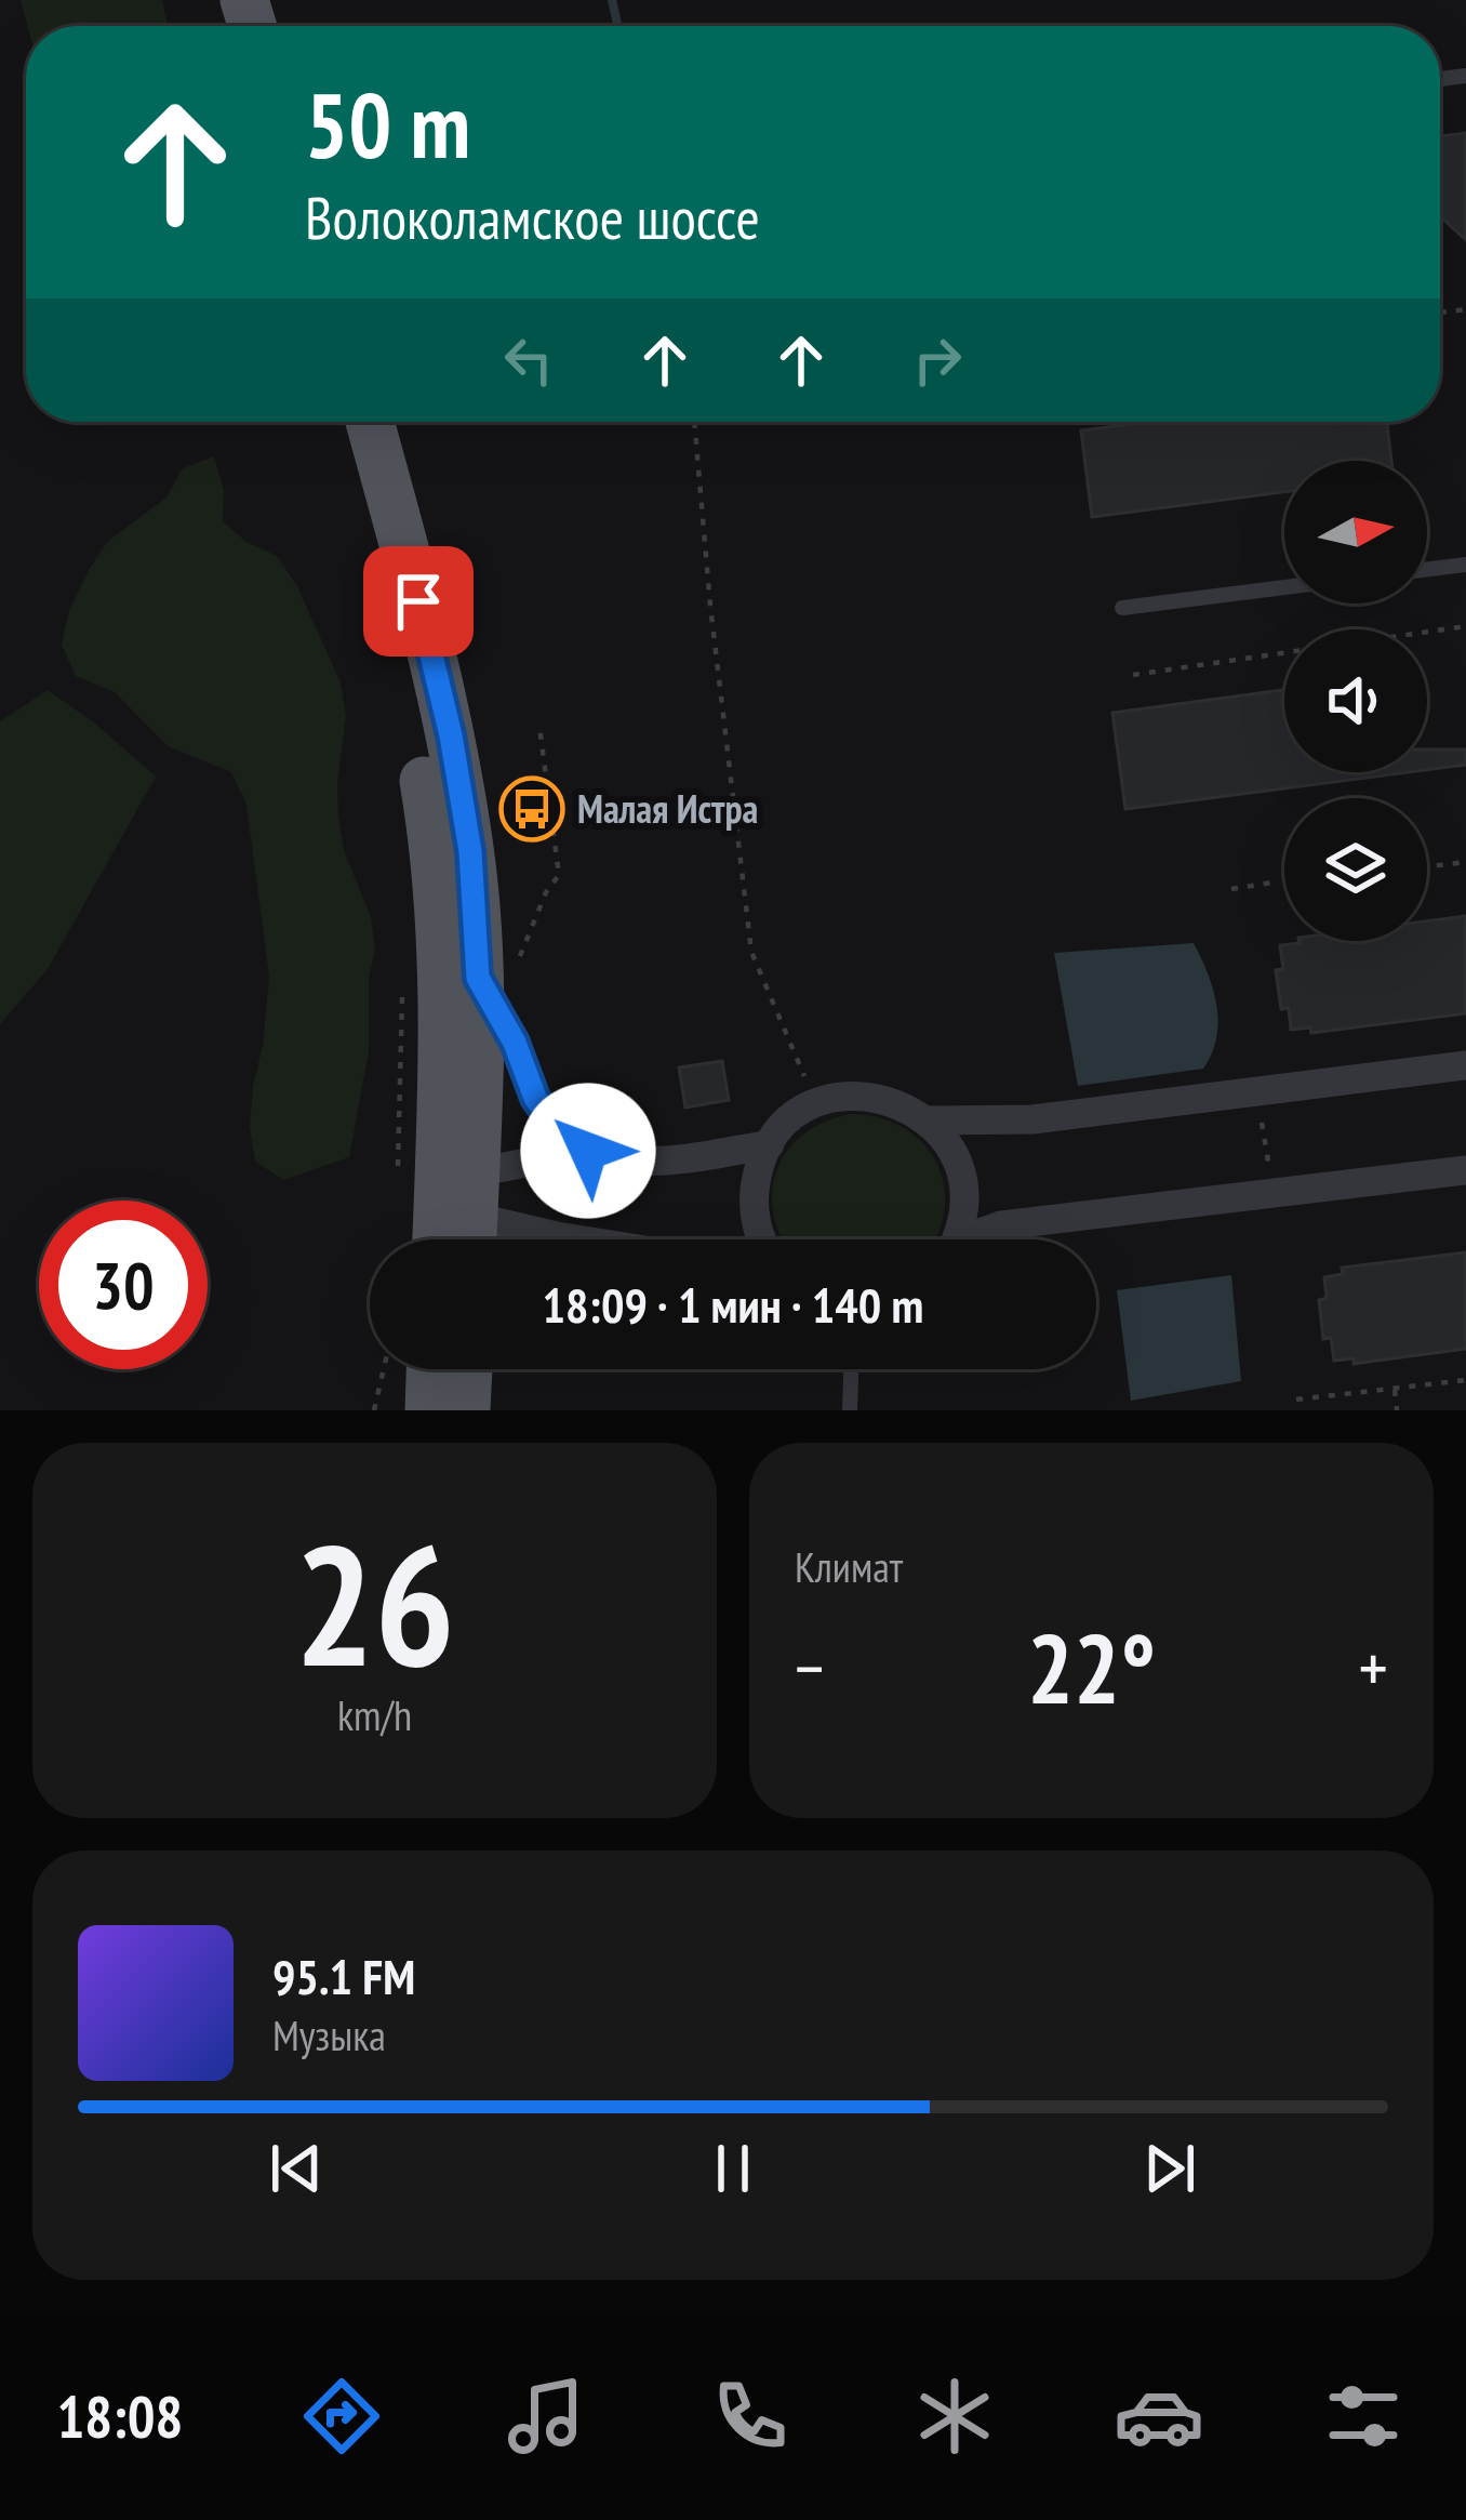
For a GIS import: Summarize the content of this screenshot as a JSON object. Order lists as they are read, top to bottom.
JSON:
{
  "places": {
    "bus stop": ["Малая Истра"]
  },
  "north": "right",
  "page": {
    "turn": ["50 m", "Волоколамское шоссе"],
    "limit": "30",
    "trip": "18:09 · 1 мин · 140 m",
    "tile": [
      ["26", "km/h"],
      "Климат"
    ],
    "heat": ["−", "22°", "+"],
    "song": ["95.1 FM", "Музыка"],
    "tabs": "18:08"
  }
}
